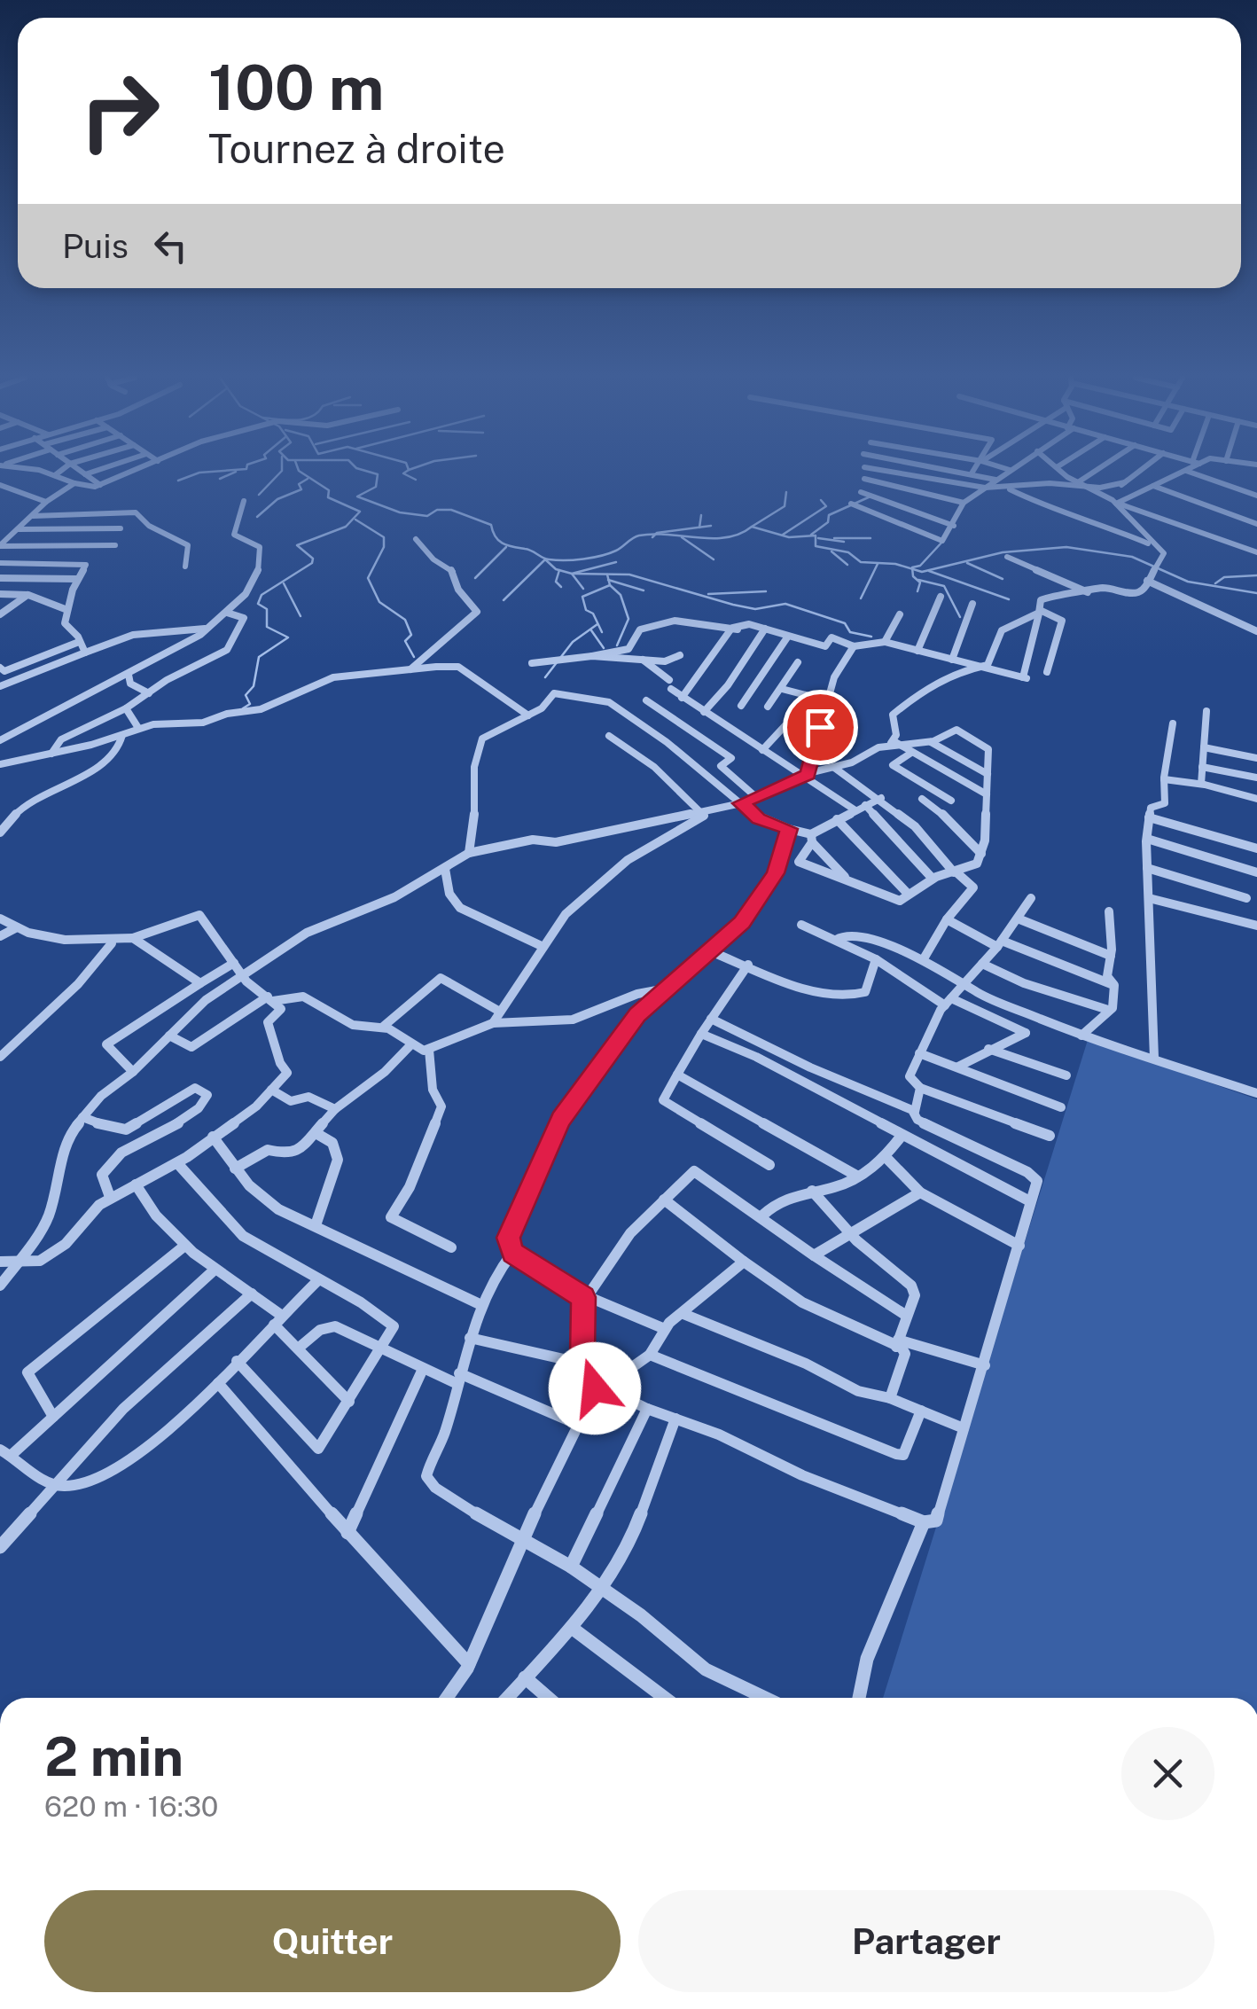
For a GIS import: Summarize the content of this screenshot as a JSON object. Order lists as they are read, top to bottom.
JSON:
{
  "page": {
    "turn": ["100 m", "Tournez à droite"],
    "then": "Puis",
    "heading": ["2 min", "620 m · 16:30"],
    "buttons": ["Quitter", "Partager"]
  }
}
